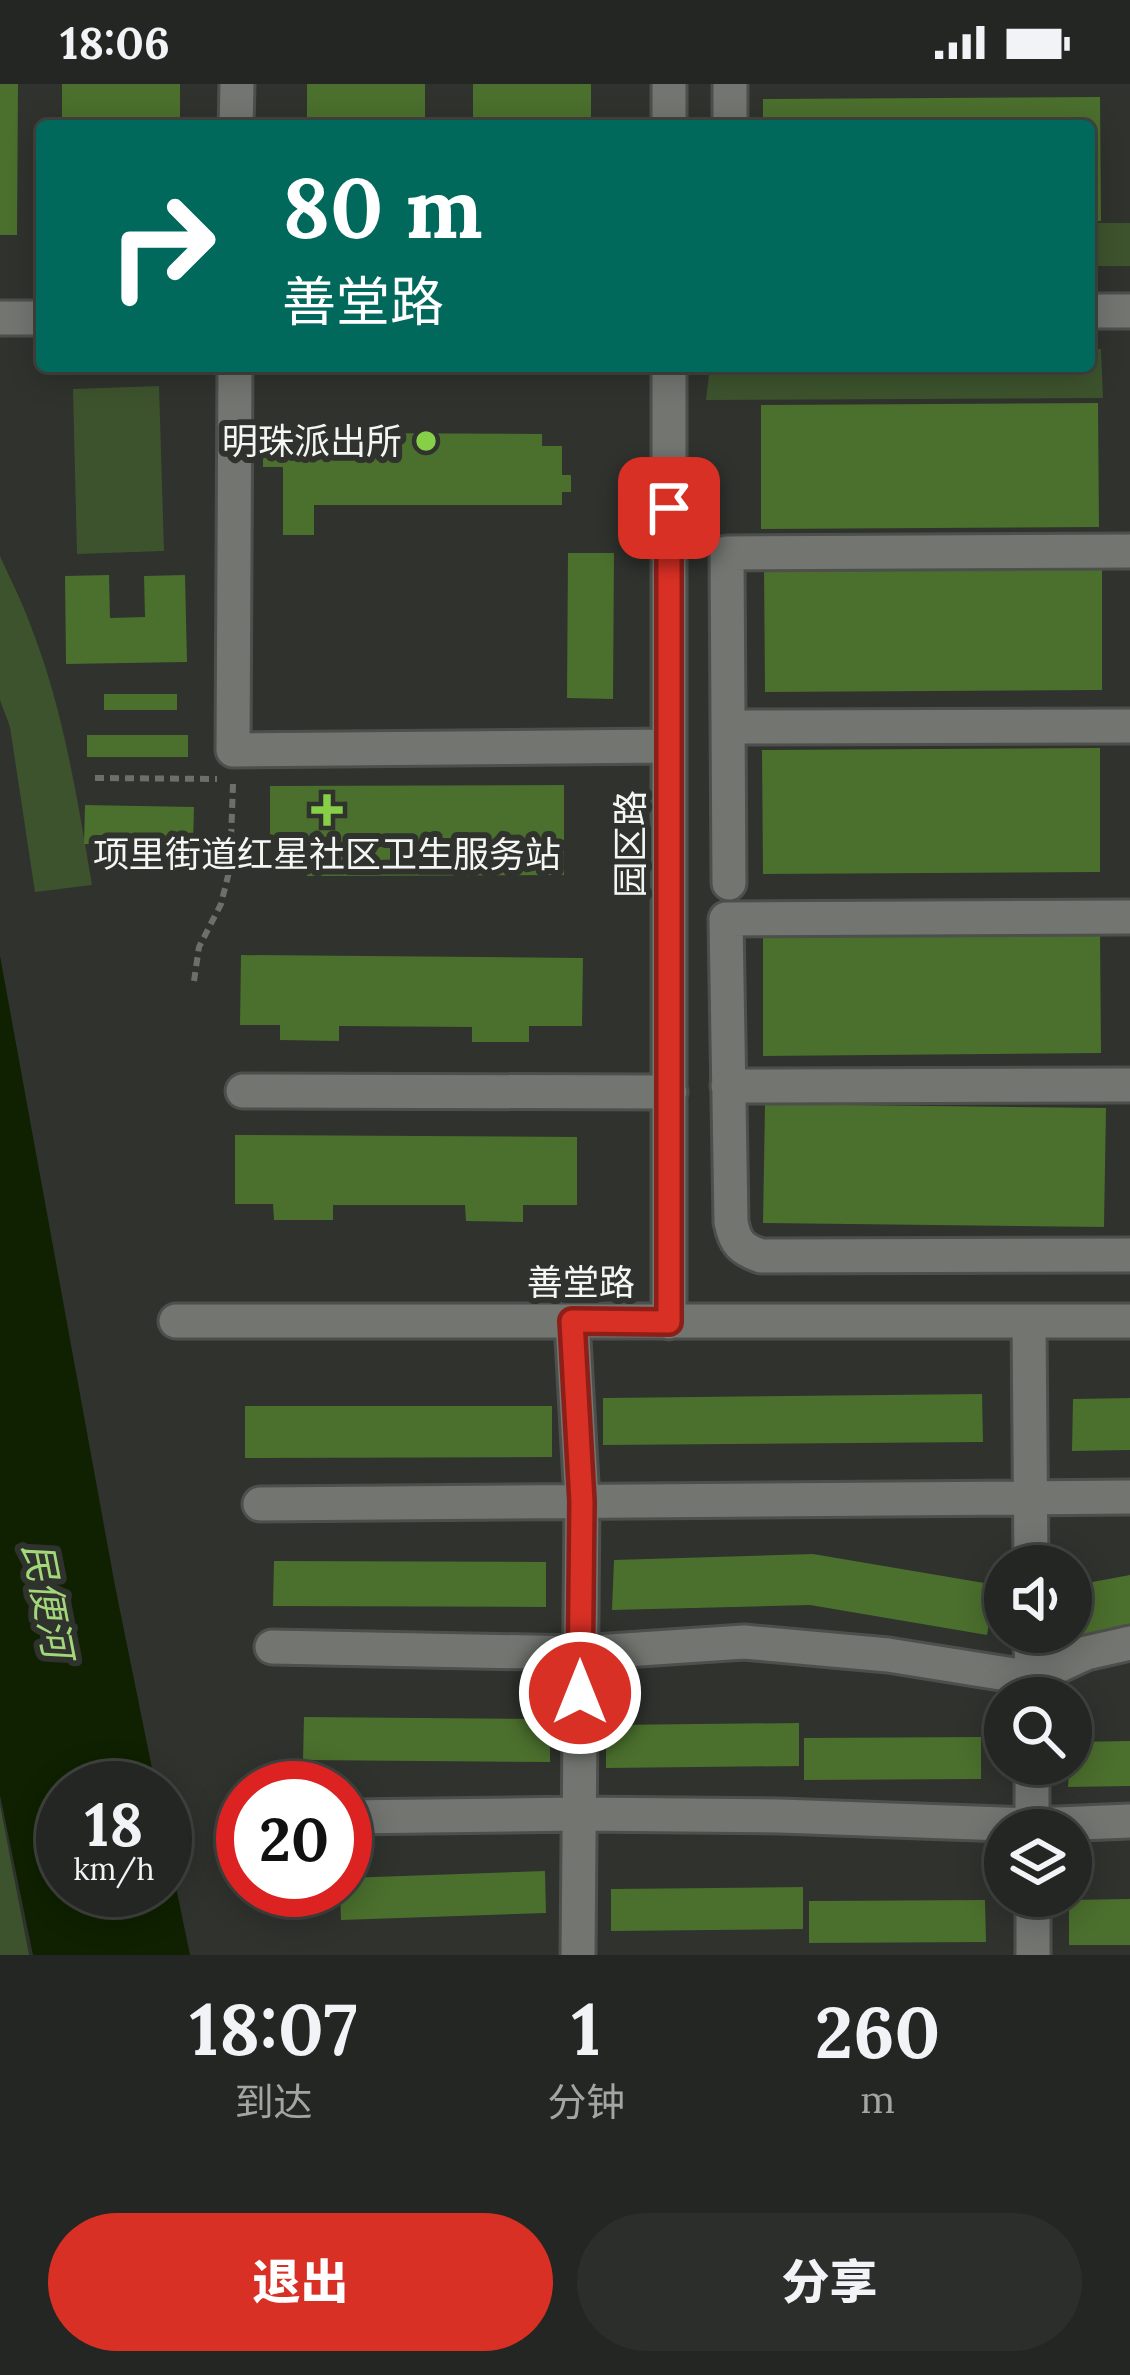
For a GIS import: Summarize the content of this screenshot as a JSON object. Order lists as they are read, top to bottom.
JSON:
{
  "streets": {
    "street": ["园区路", "善堂路"]
  },
  "crossings": [
    ["园区路", "善堂路"]
  ],
  "water": ["民便河"],
  "places": {
    "other": ["明珠派出所"],
    "health": ["项里街道红星社区卫生服务站"]
  },
  "page": {
    "status": "18:06",
    "turn": ["80 m", "善堂路"],
    "speed": "18 km/h",
    "limit": "20",
    "eta": [
      "18:07",
      "到达",
      "1",
      "分钟",
      "260",
      "m"
    ],
    "buttons": ["退出", "分享"]
  }
}
